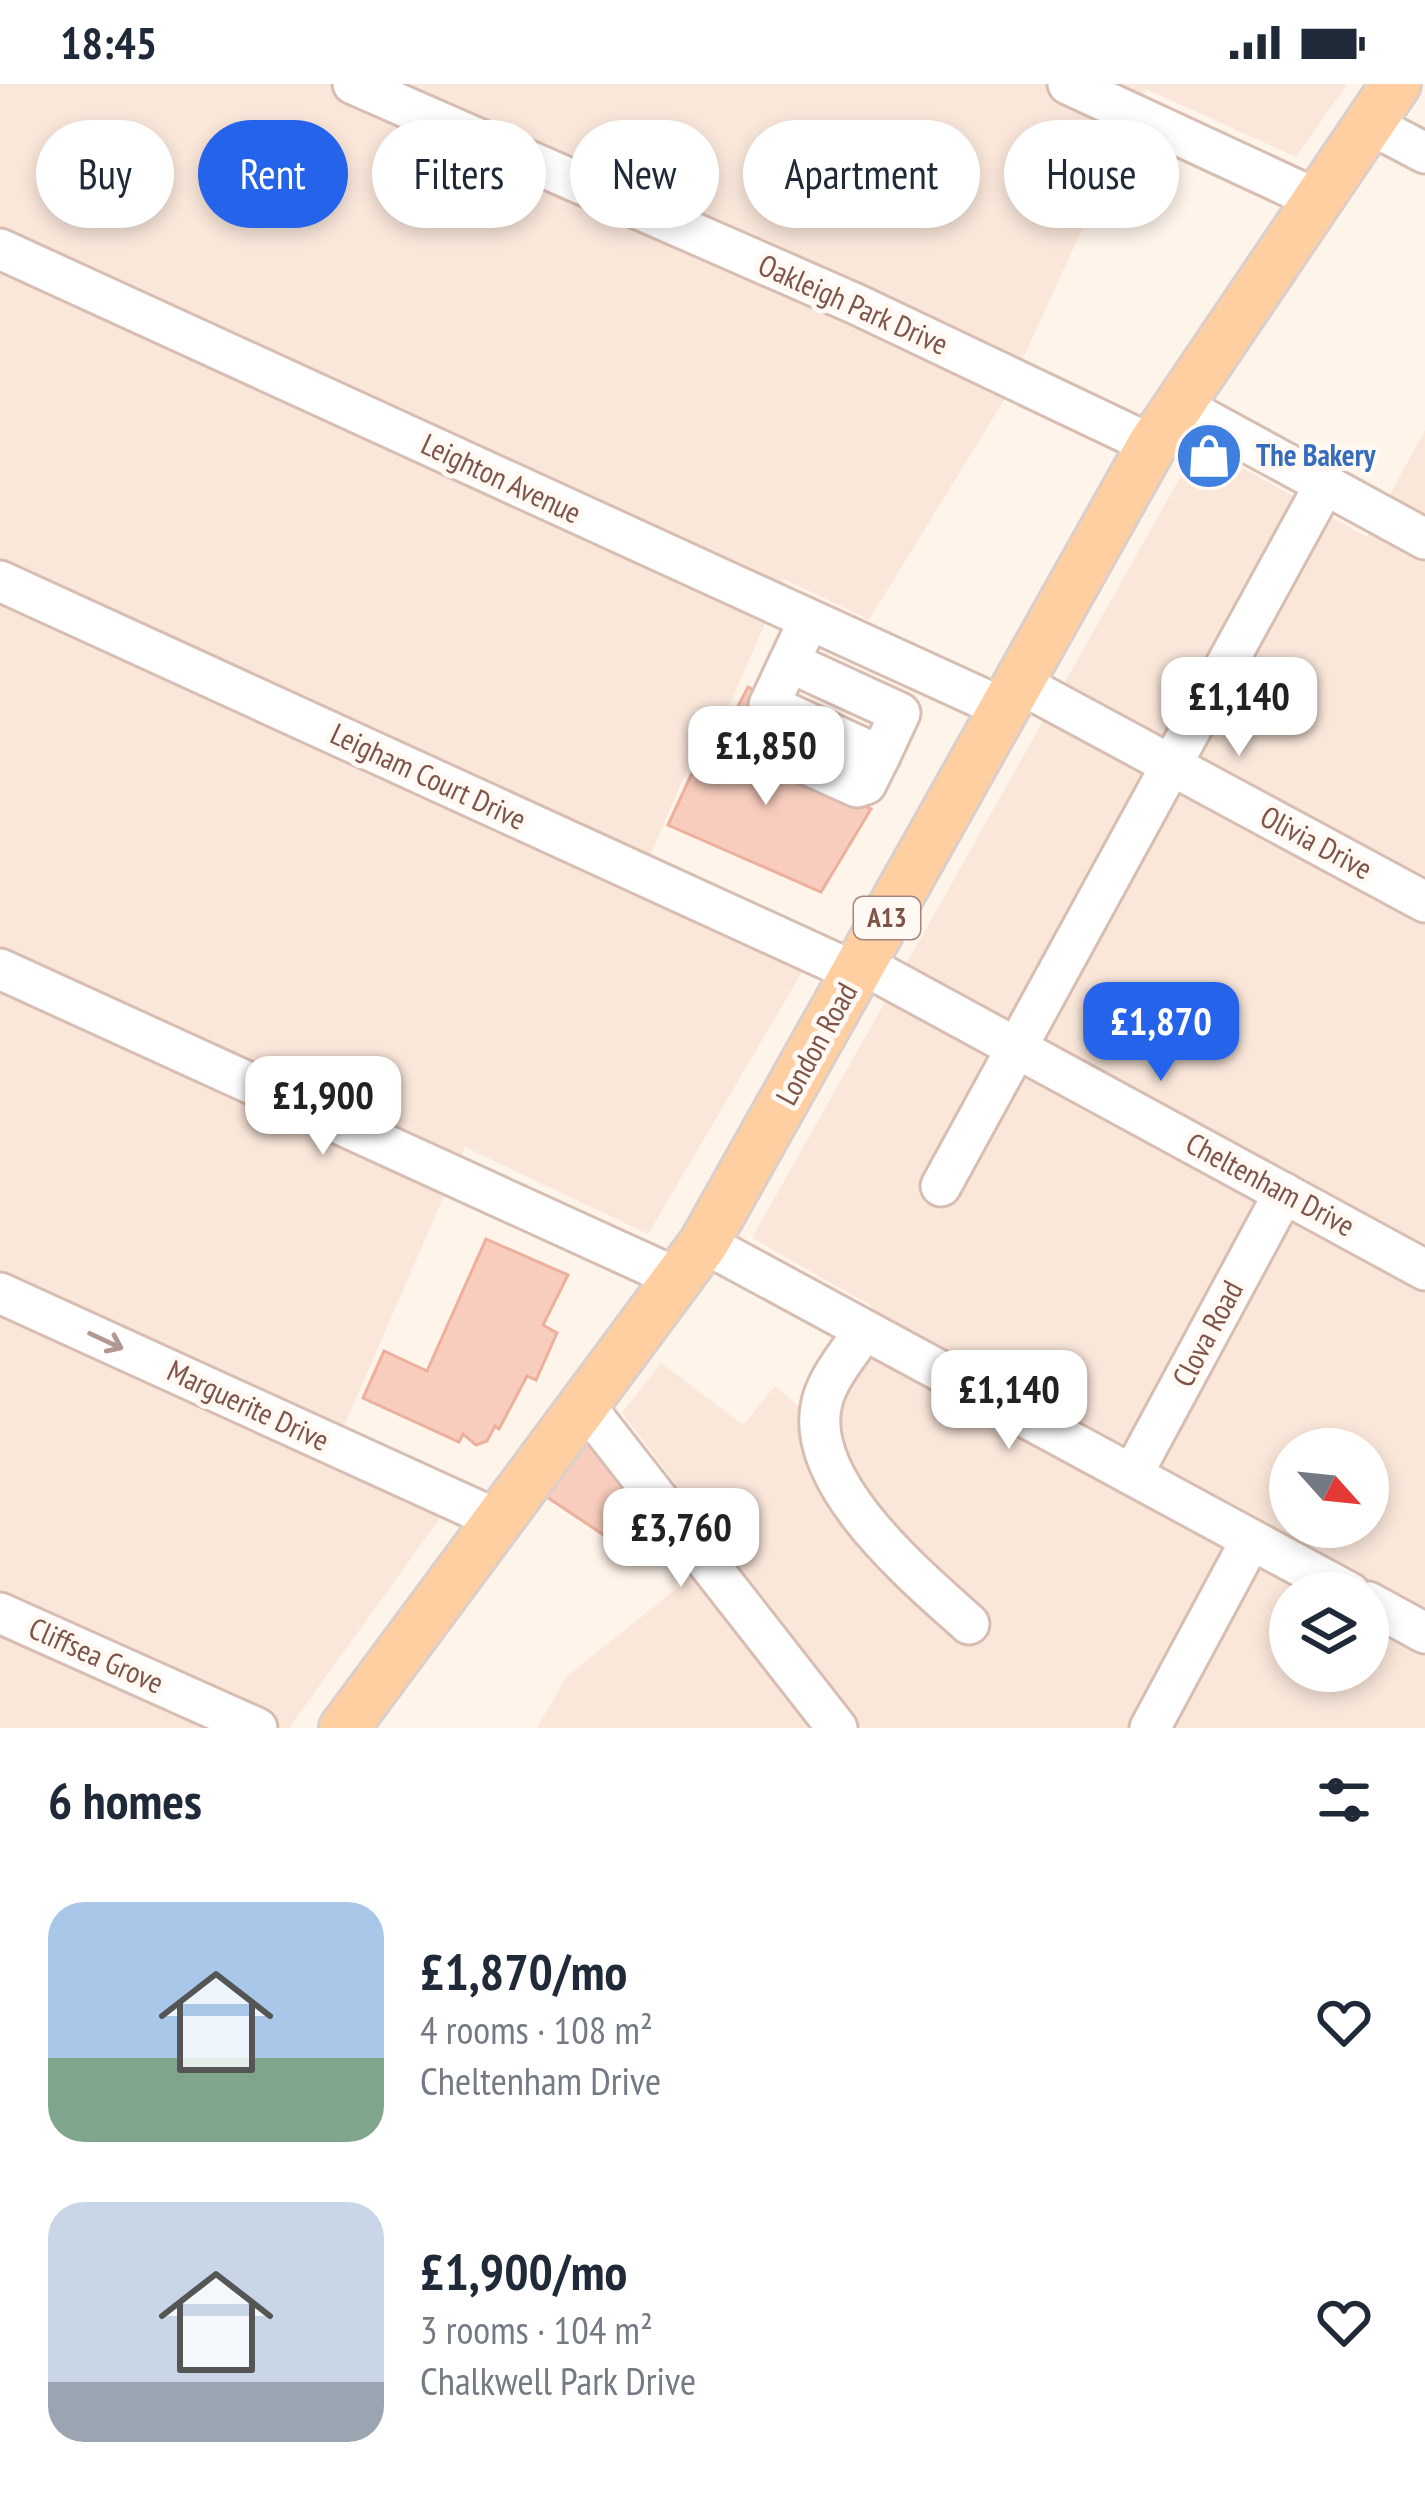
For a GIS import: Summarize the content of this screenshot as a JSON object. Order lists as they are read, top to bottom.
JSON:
{
  "streets": {
    "main road": ["A13", "London Road"],
    "street": [
      "Oakleigh Park Drive",
      "Leighton Avenue",
      "Leigham Court Drive",
      "Olivia Drive",
      "Cheltenham Drive",
      "Clova Road",
      "Marguerite Drive",
      "Cliffsea Grove"
    ]
  },
  "crossings": [
    ["Oakleigh Park Drive", "London Road"],
    ["Leighton Avenue", "Olivia Drive"],
    ["Leighton Avenue", "London Road"],
    ["Leigham Court Drive", "London Road"],
    ["Leigham Court Drive", "Cheltenham Drive"],
    ["Olivia Drive", "London Road"],
    ["London Road", "Cheltenham Drive"],
    ["London Road", "Marguerite Drive"],
    ["Cheltenham Drive", "Clova Road"]
  ],
  "places": {
    "shop": ["The Bakery"]
  },
  "north": "bottom right",
  "page": {
    "status": "18:45",
    "chip": [
      "Buy",
      "Rent",
      "Filters",
      "New",
      "Apartment",
      "House"
    ],
    "price": [
      "£1,140",
      "£1,850",
      "£1,870",
      "£1,900",
      "£1,140",
      "£3,760"
    ],
    "heading": "6 homes",
    "list": [
      {
        "name": "£1,870/mo",
        "note": "4 rooms · 108 m² · Cheltenham Drive"
      },
      {
        "name": "£1,900/mo",
        "note": "3 rooms · 104 m² · Chalkwell Park Drive"
      }
    ]
  }
}
